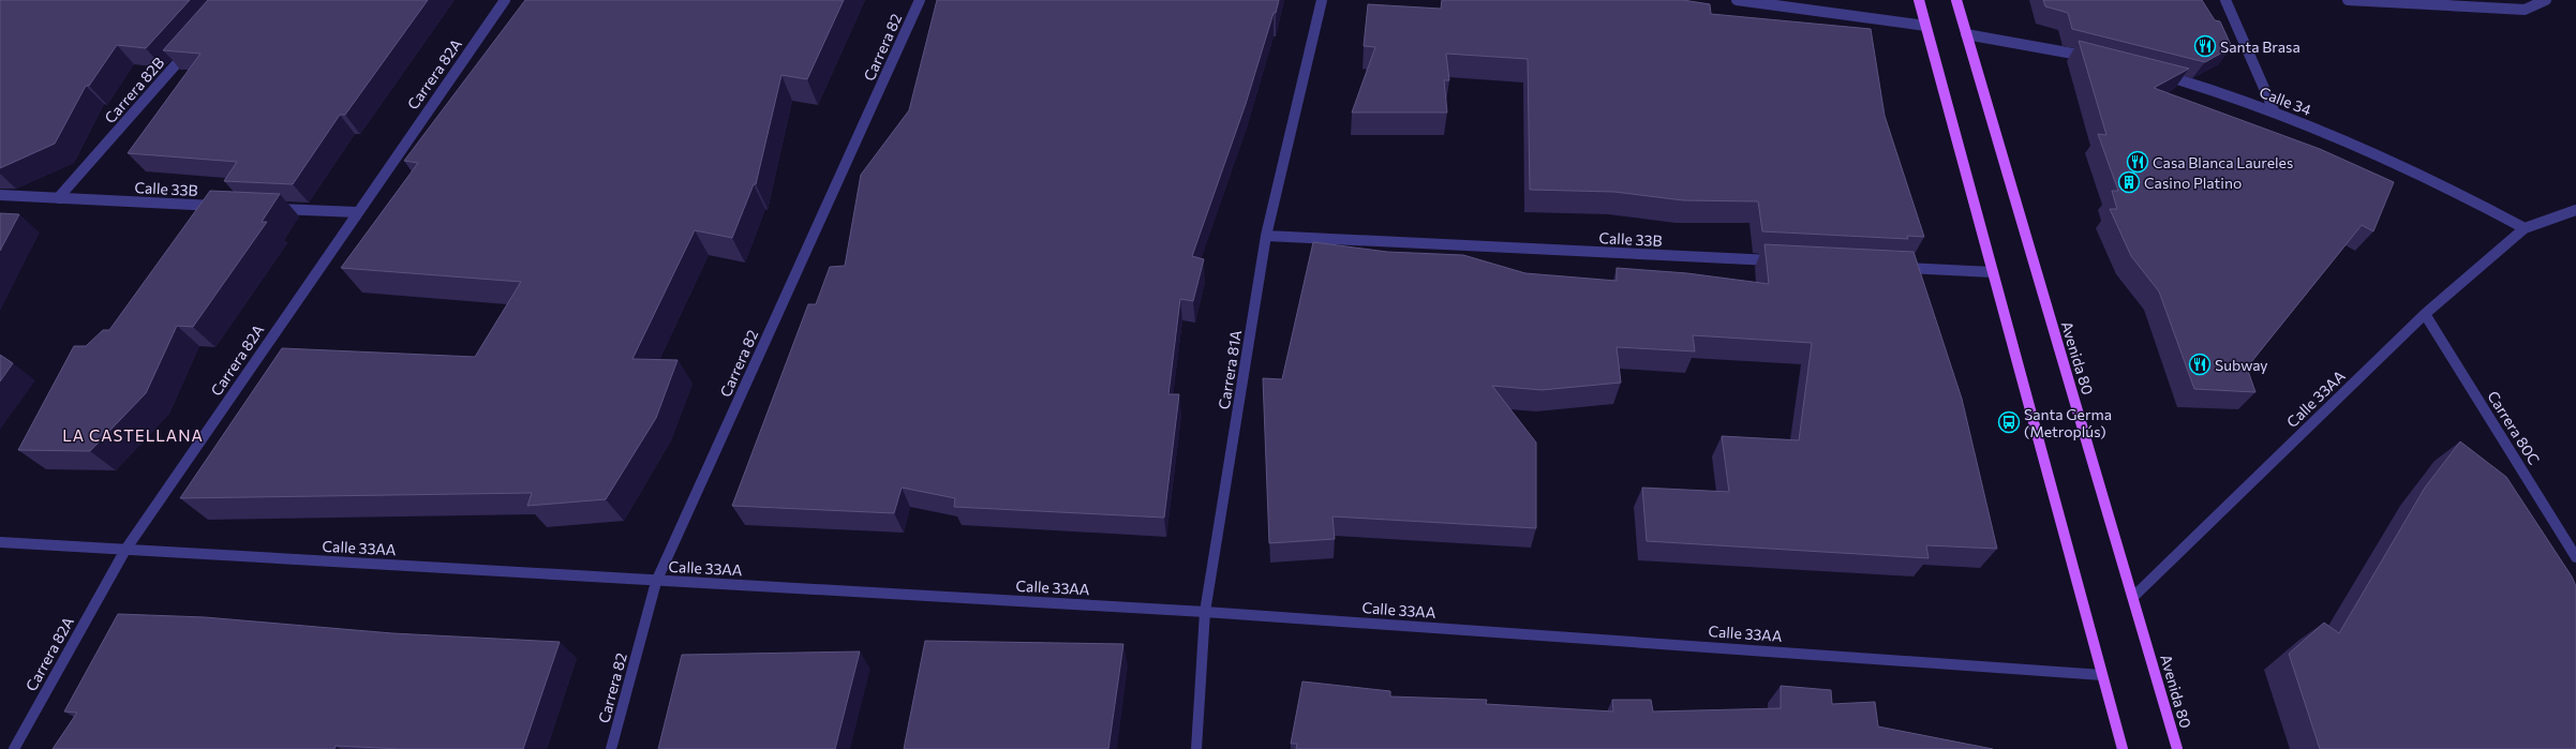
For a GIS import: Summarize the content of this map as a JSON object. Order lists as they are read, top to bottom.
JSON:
{
  "streets": {
    "main road": ["Avenida 80"],
    "street": [
      "Carrera 82",
      "Carrera 82A",
      "Carrera 82B",
      "Calle 34",
      "Calle 33B",
      "Carrera 81A",
      "Calle 33AA",
      "Carrera 80C"
    ]
  },
  "crossings": [
    ["Carrera 82", "Calle 33AA"],
    ["Carrera 82A", "Calle 33AA"],
    ["Carrera 82B", "Calle 33B"],
    ["Calle 34", "Calle 33AA"],
    ["Calle 33B", "Carrera 81A"],
    ["Avenida 80", "Calle 33AA"],
    ["Carrera 81A", "Calle 33AA"],
    ["Calle 33AA", "Carrera 80C"]
  ],
  "districts": ["LA CASTELLANA"],
  "places": {
    "restaurant": ["Santa Brasa", "Casa Blanca Laureles", "Subway"],
    "building": ["Casino Platino"],
    "bus stop": ["Santa Germa (Metroplús)"]
  }
}
